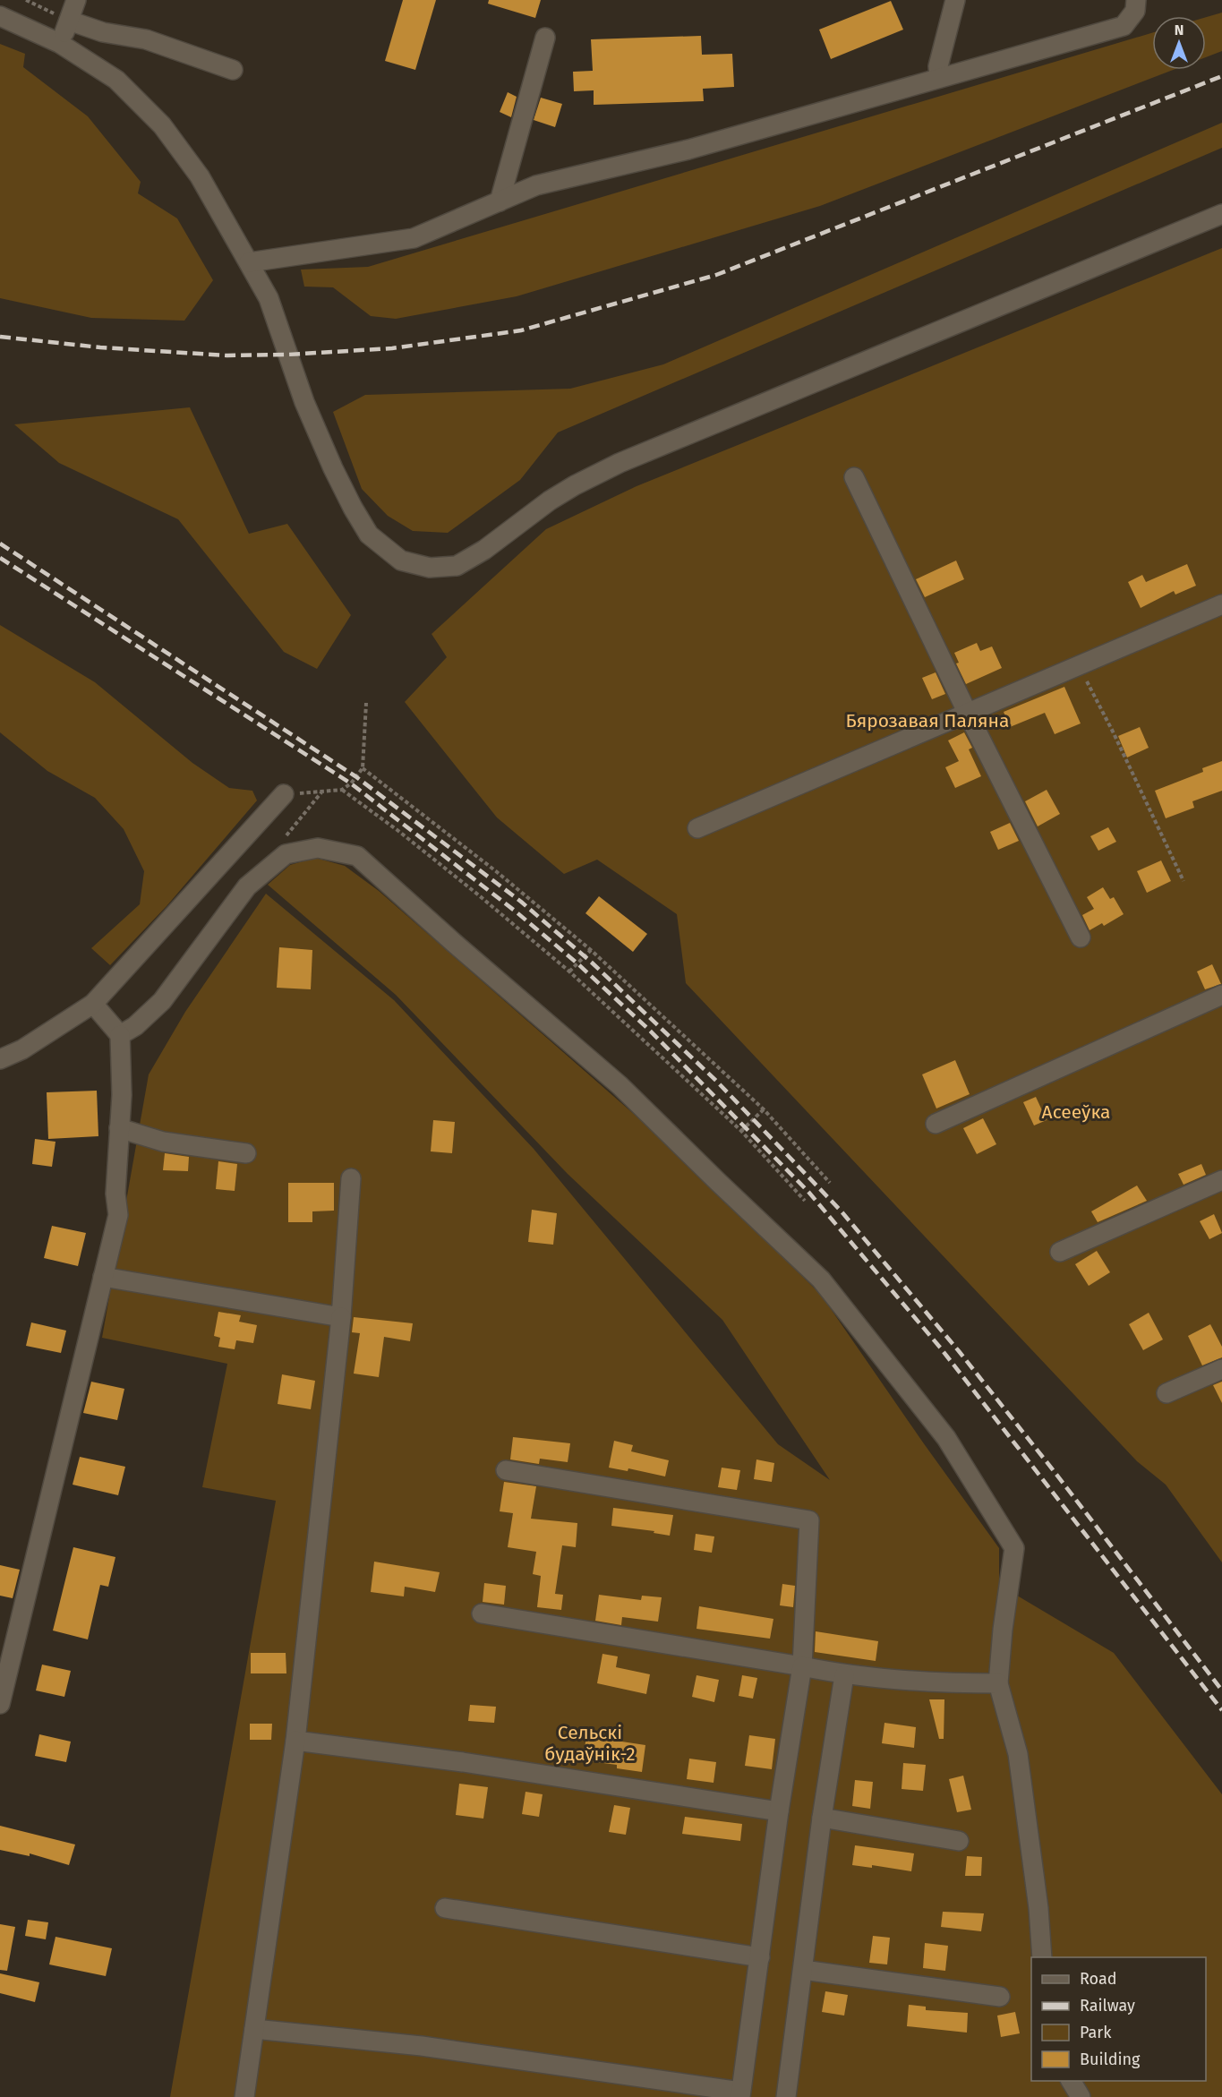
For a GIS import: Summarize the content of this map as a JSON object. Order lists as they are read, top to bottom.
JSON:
{
  "parks": ["Бярозавая Паляна", "Асееўка", "Сельскі будаўнік-2"],
  "legend": [
    "Road",
    "Railway",
    "Park",
    "Building"
  ],
  "north": "top"
}
